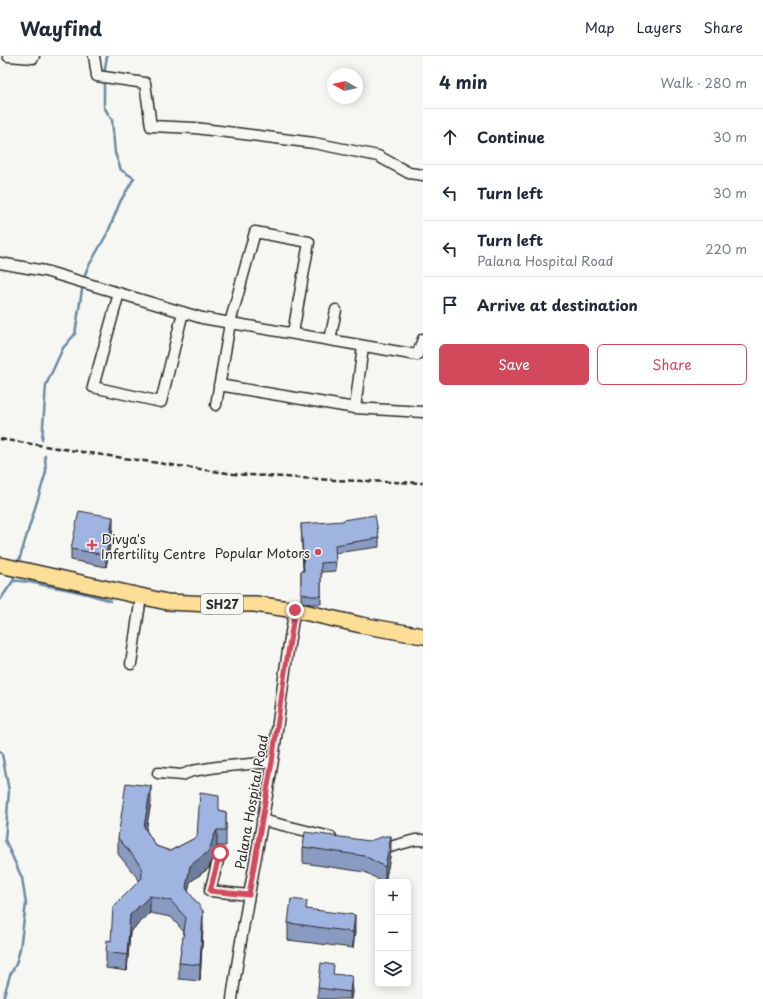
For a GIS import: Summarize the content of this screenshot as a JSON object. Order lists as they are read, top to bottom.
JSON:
{
  "streets": {
    "main road": ["SH27"],
    "street": ["Palana Hospital Road"]
  },
  "crossings": [
    ["SH27", "Palana Hospital Road"]
  ],
  "places": {
    "health": ["Divya's Infertility Centre"],
    "other": ["Popular Motors"]
  },
  "north": "left",
  "page": {
    "header": "Wayfind",
    "nav": ["Map", "Layers", "Share"],
    "heading": ["4 min", "Walk · 280 m"],
    "list": [
      ["Continue", "30 m"],
      ["Turn left", "30 m"],
      ["Turn left", "Palana Hospital Road", "220 m"],
      "Arrive at destination"
    ],
    "buttons": ["Save", "Share"],
    "map_buttons": ["+", "−"]
  }
}
